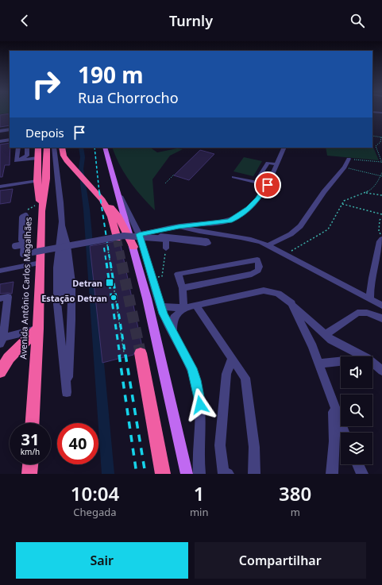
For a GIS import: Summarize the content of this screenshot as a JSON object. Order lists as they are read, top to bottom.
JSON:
{
  "streets": {
    "highway": ["Avenida Antônio Carlos Magalhães"]
  },
  "places": {
    "transit": ["Detran"],
    "other": ["Estação Detran"]
  },
  "page": {
    "header": "Turnly",
    "turn": ["190 m", "Rua Chorrocho"],
    "then": "Depois",
    "speed": "31 km/h",
    "limit": "40",
    "eta": [
      "10:04",
      "Chegada",
      "1",
      "min",
      "380",
      "m"
    ],
    "buttons": ["Sair", "Compartilhar"]
  }
}
